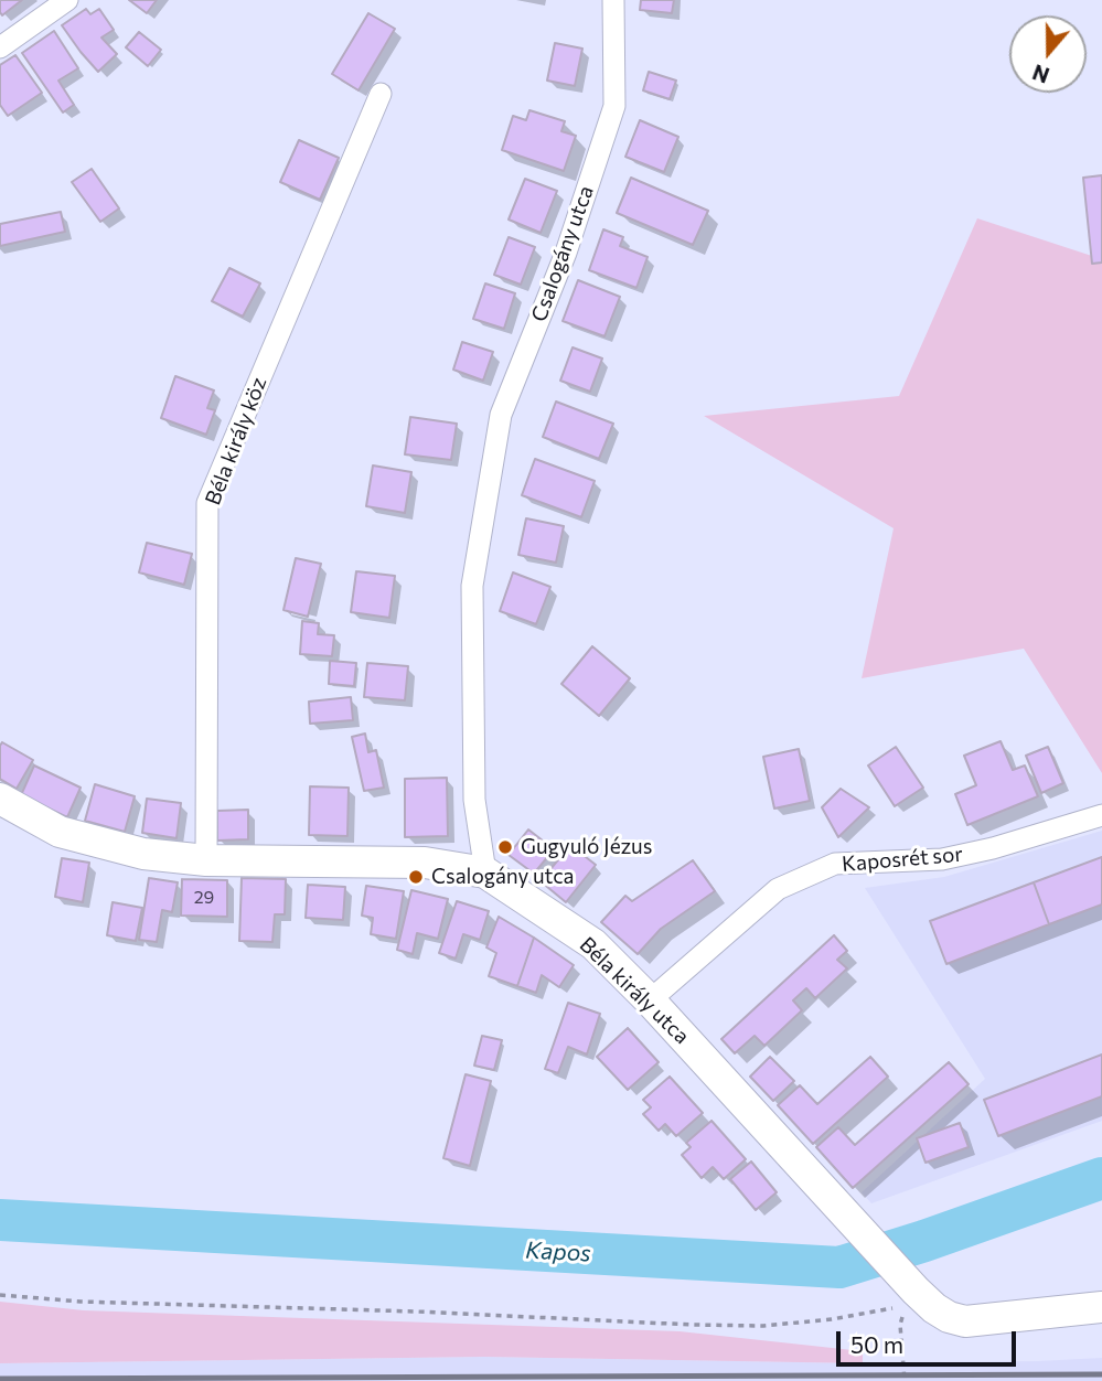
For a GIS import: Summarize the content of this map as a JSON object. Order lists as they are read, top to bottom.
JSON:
{
  "streets": {
    "street": [
      "Csalogány utca",
      "Béla király köz",
      "Kaposrét sor",
      "Béla király utca"
    ]
  },
  "crossings": [
    ["Csalogány utca", "Béla király utca"],
    ["Béla király köz", "Béla király utca"],
    ["Kaposrét sor", "Béla király utca"]
  ],
  "water": ["Kapos"],
  "places": ["Gugyuló Jézus", "Csalogány utca"],
  "house_numbers": ["29"],
  "scale_bar": "50 m",
  "north": "bottom"
}
